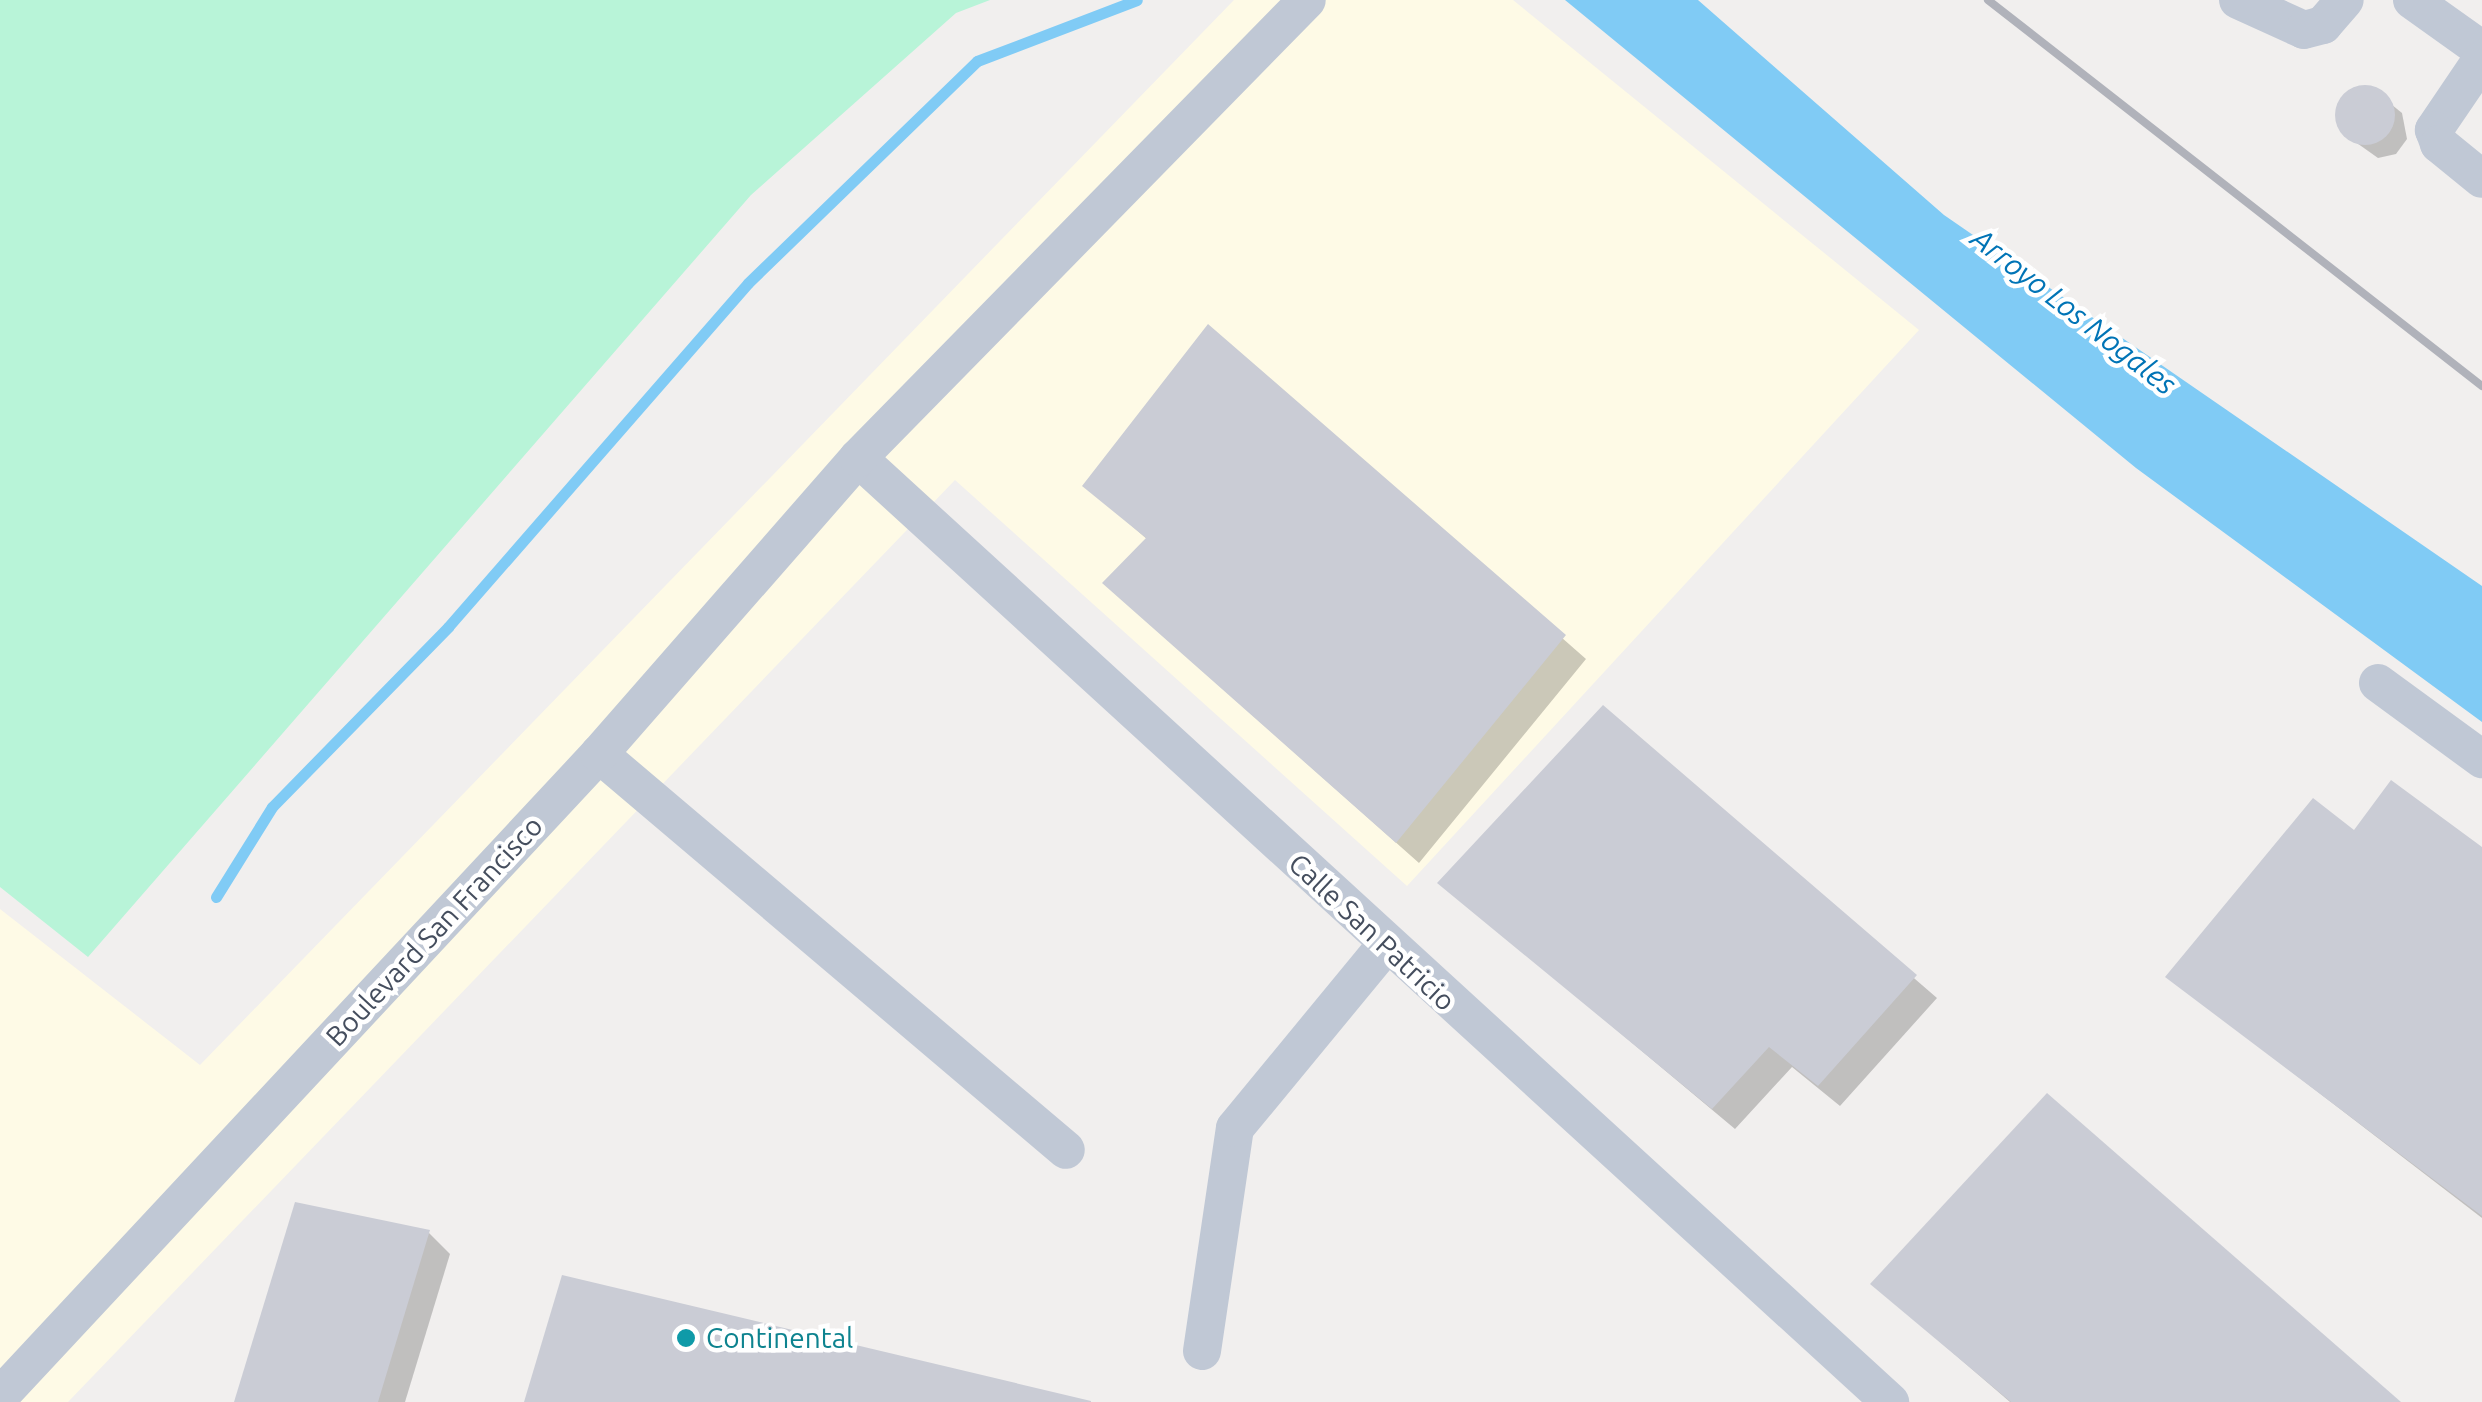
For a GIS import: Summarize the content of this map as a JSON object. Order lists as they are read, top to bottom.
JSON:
{
  "streets": {
    "street": ["Boulevard San Francisco", "Calle San Patricio"]
  },
  "crossings": [
    ["Boulevard San Francisco", "Calle San Patricio"]
  ],
  "water": ["Arroyo Los Nogales"],
  "places": ["Continental"]
}
